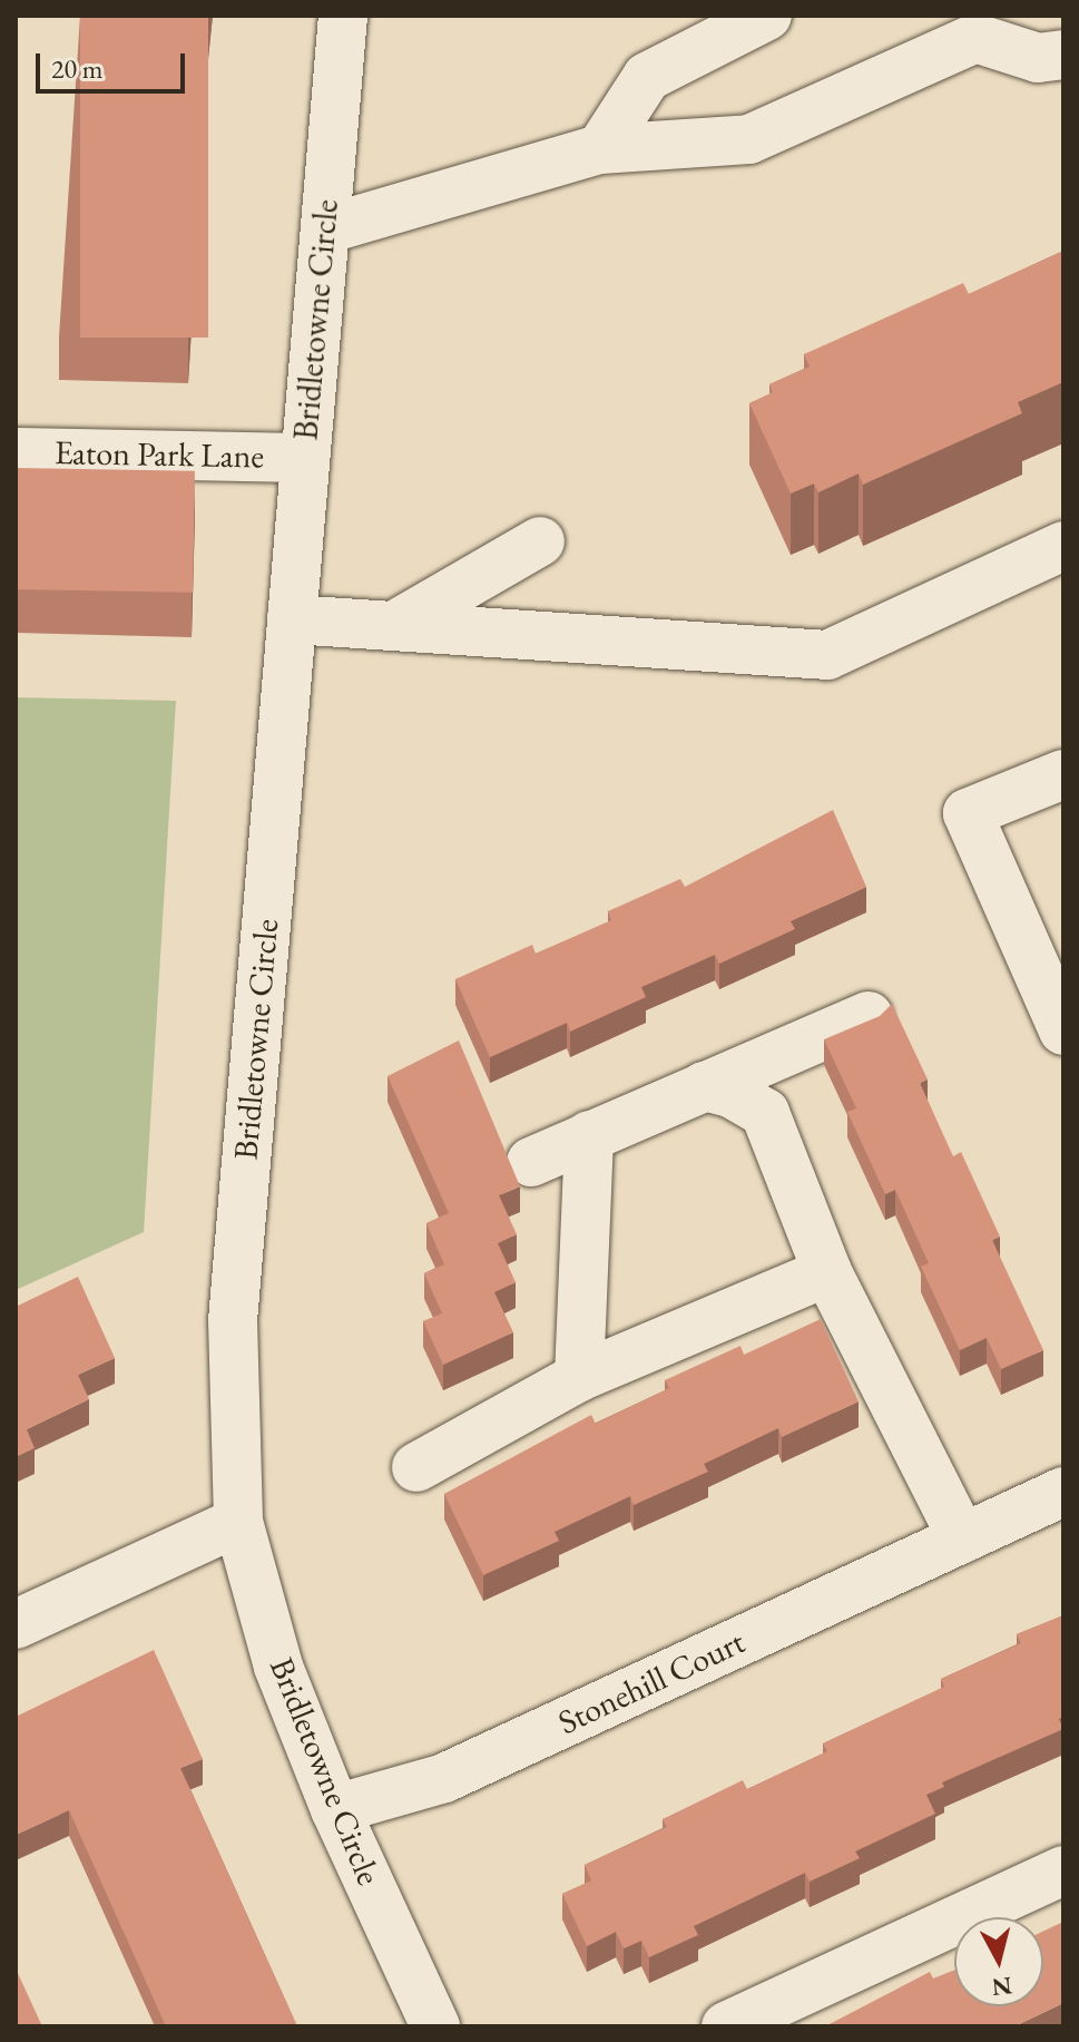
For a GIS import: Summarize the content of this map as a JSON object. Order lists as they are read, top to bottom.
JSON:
{
  "streets": {
    "street": ["Bridletowne Circle", "Eaton Park Lane", "Stonehill Court"]
  },
  "crossings": [
    ["Bridletowne Circle", "Eaton Park Lane"],
    ["Bridletowne Circle", "Stonehill Court"]
  ],
  "scale_bar": "20 m",
  "north": "bottom"
}
